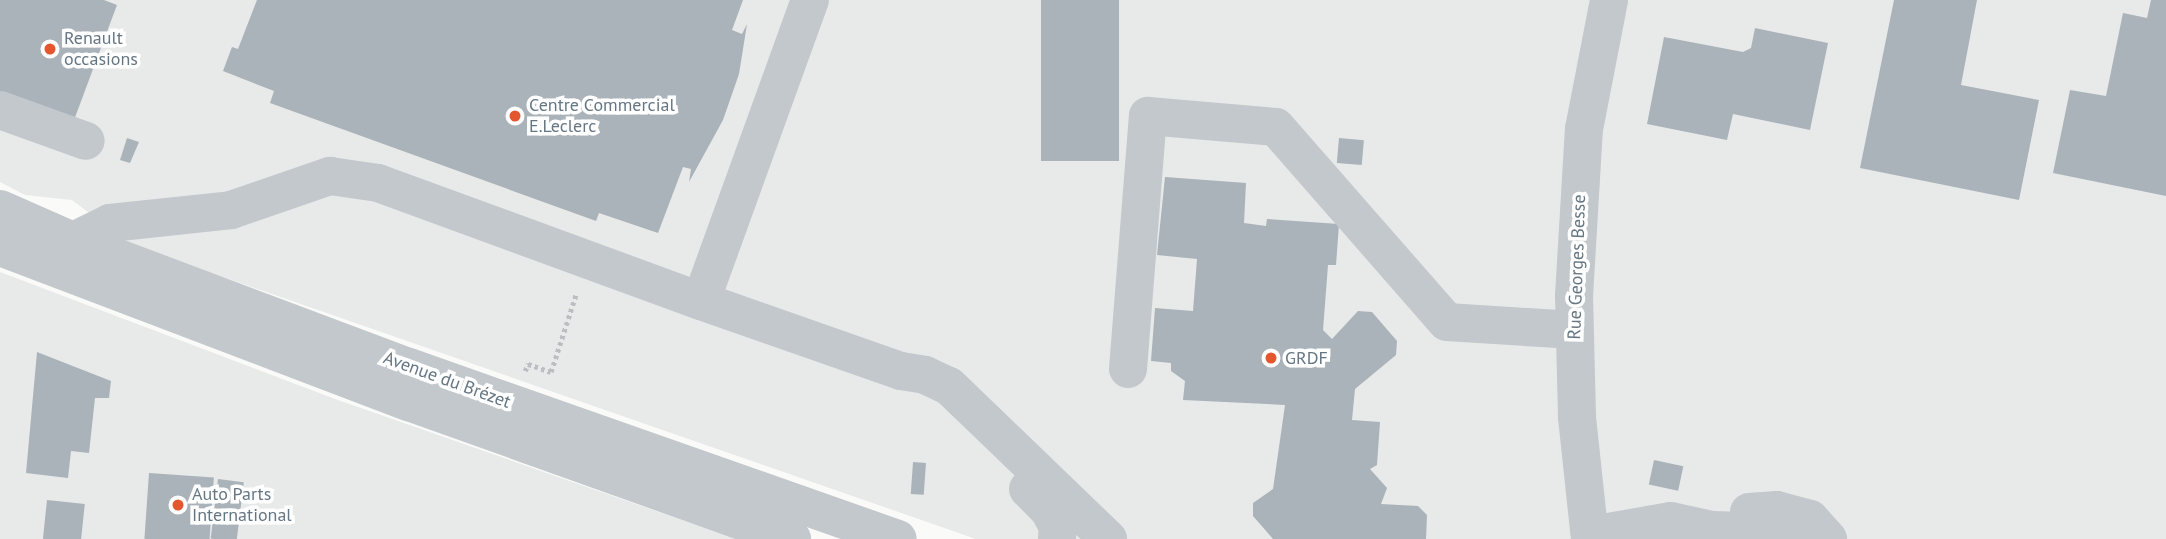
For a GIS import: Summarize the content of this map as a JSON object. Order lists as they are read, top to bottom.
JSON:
{
  "streets": {
    "street": ["Rue Georges Besse", "Avenue du Brézet"]
  },
  "places": [
    "Renault occasions",
    "Centre Commercial E.Leclerc",
    "GRDF",
    "Auto Parts International"
  ]
}
